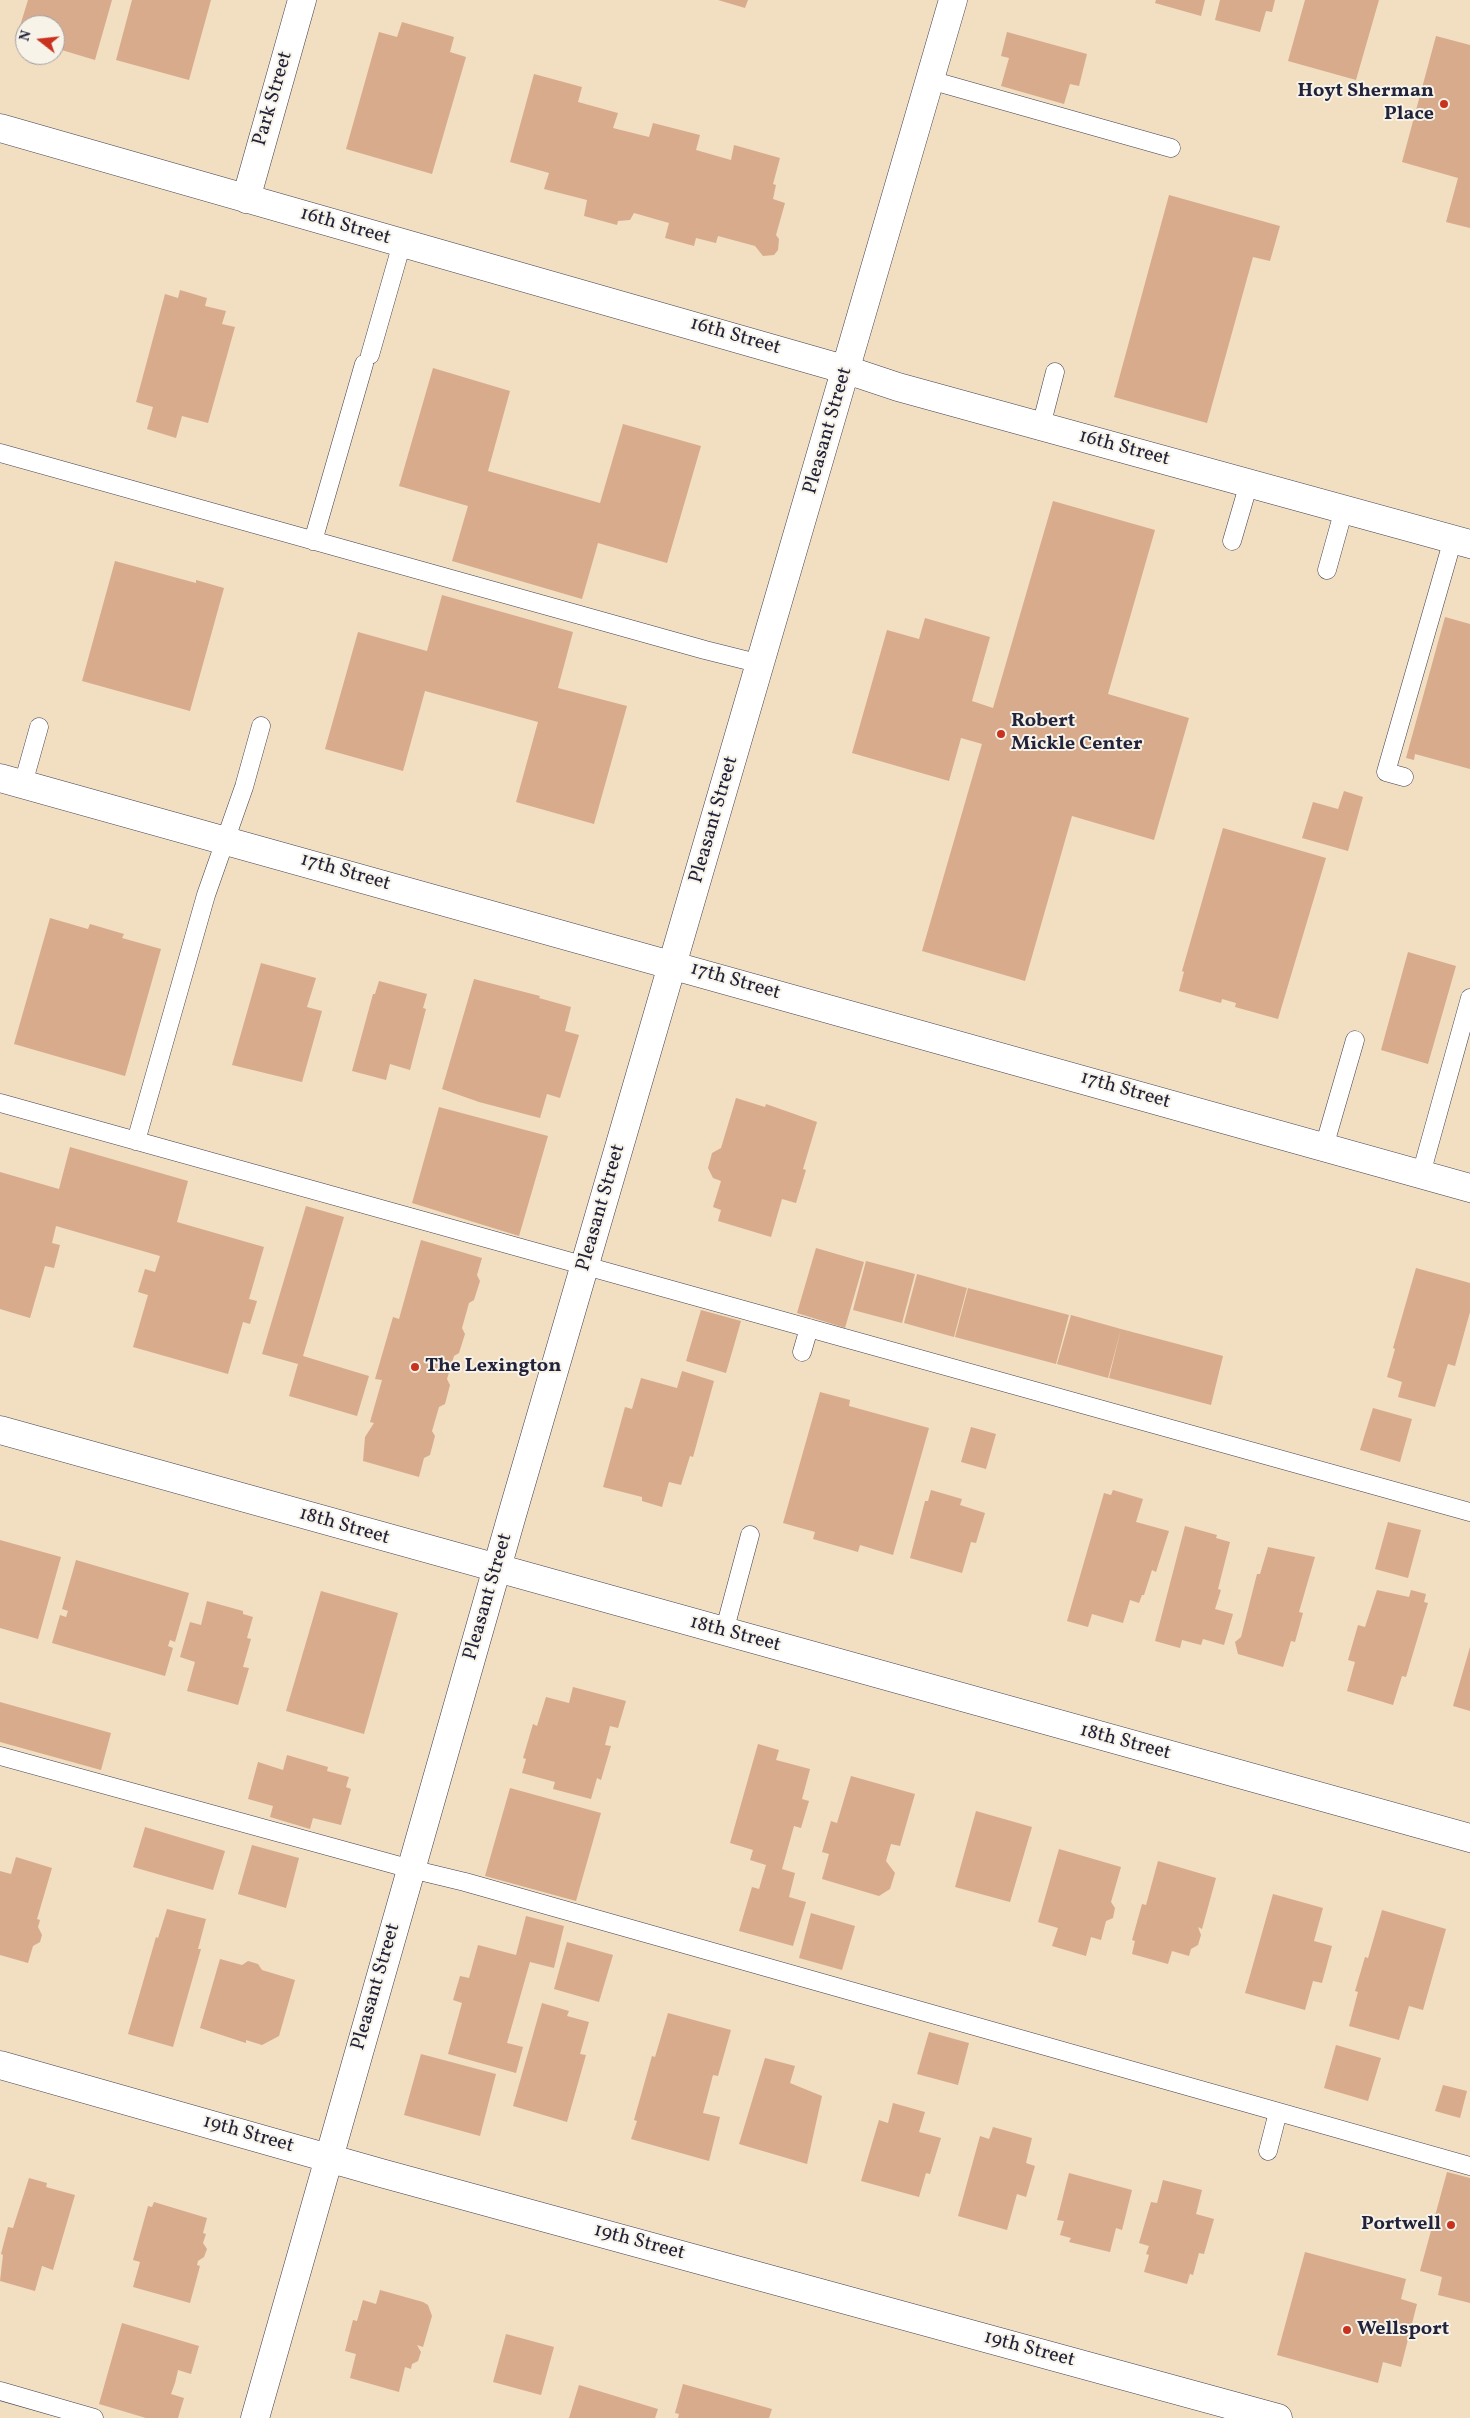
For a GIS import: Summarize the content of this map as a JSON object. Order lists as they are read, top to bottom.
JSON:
{
  "streets": {
    "street": [
      "Park Street",
      "16th Street",
      "Pleasant Street",
      "17th Street",
      "18th Street",
      "19th Street"
    ]
  },
  "crossings": [
    ["Park Street", "16th Street"],
    ["16th Street", "Pleasant Street"],
    ["Pleasant Street", "17th Street"],
    ["Pleasant Street", "18th Street"],
    ["Pleasant Street", "19th Street"]
  ],
  "places": [
    "Hoyt Sherman Place",
    "Robert Mickle Center",
    "The Lexington",
    "Portwell",
    "Wellsport"
  ],
  "north": "left"
}
